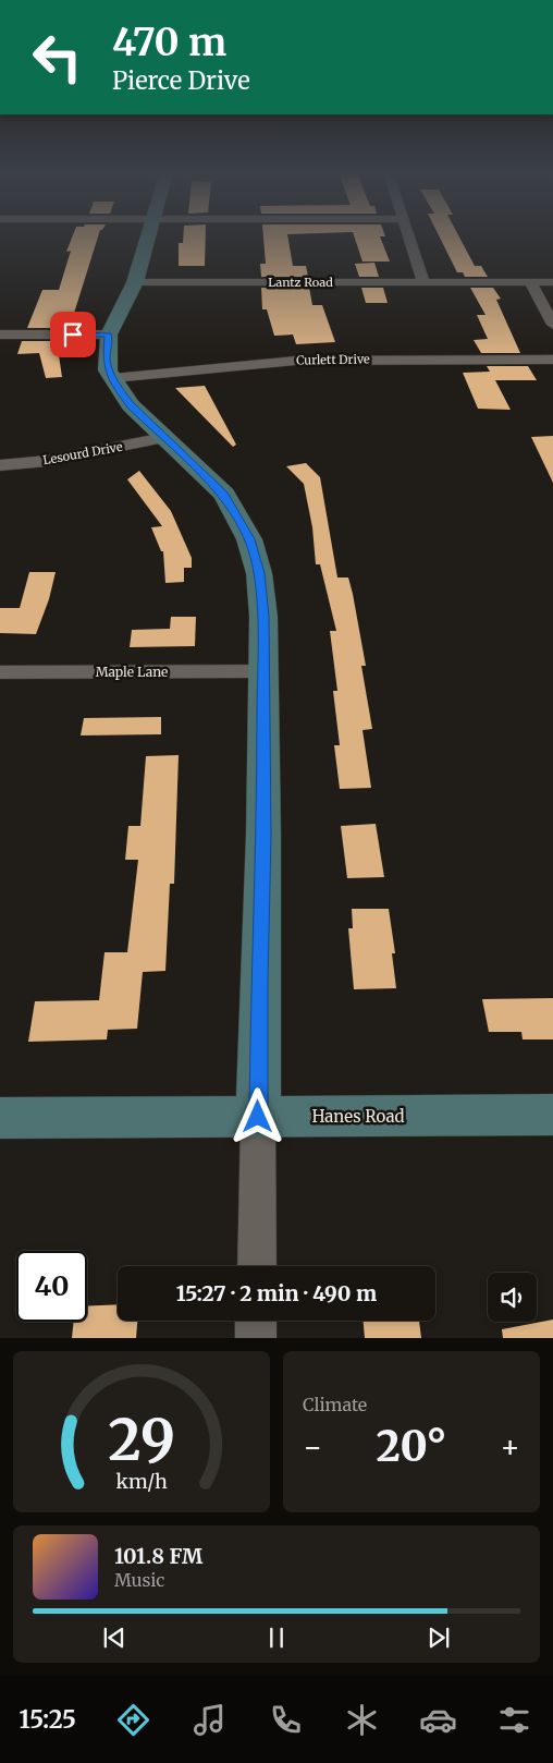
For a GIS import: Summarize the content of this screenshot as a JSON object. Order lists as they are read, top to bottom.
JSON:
{
  "streets": {
    "street": [
      "Lantz Road",
      "Curlett Drive",
      "Lesourd Drive",
      "Maple Lane",
      "Hanes Road"
    ]
  },
  "page": {
    "turn": ["470 m", "Pierce Drive"],
    "limit": "40",
    "trip": "15:27 · 2 min · 490 m",
    "tile": "Climate",
    "heat": ["−", "20°", "+"],
    "song": ["101.8 FM", "Music"],
    "tabs": "15:25",
    "gauge": ["29", "km/h"]
  }
}
